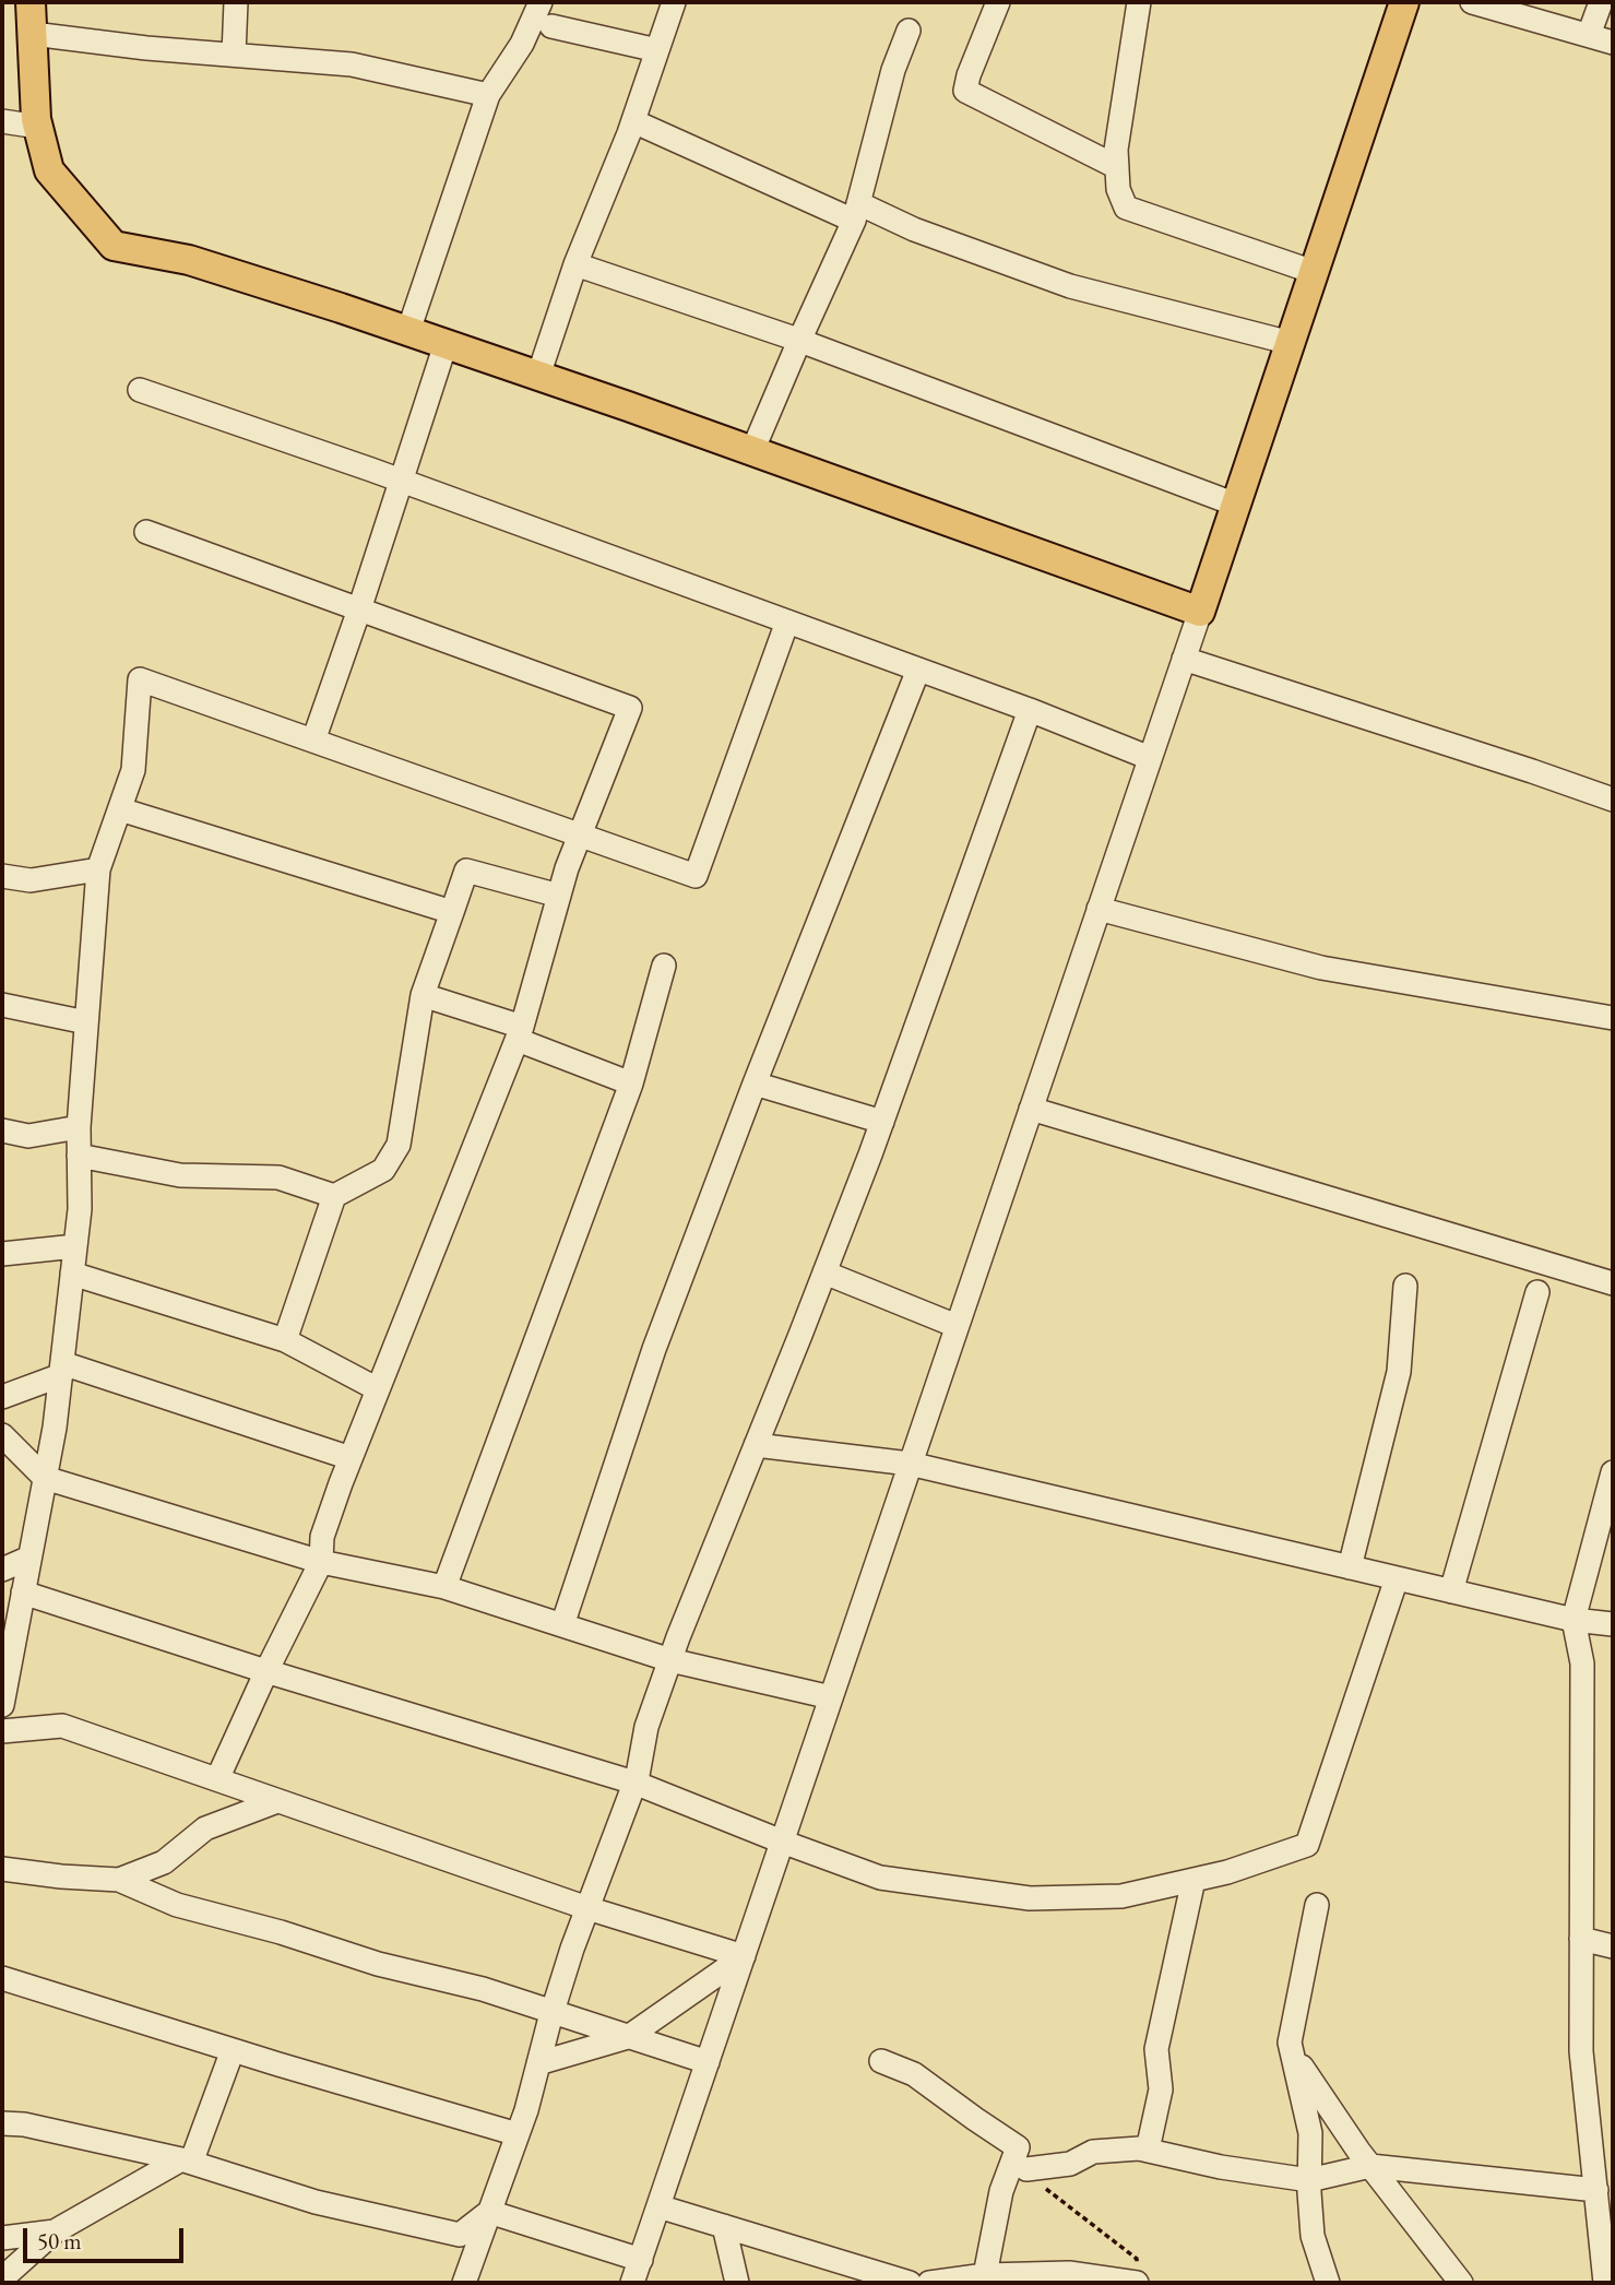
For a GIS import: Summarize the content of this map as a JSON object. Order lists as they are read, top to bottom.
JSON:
{
  "scale_bar": "50 m"
}
